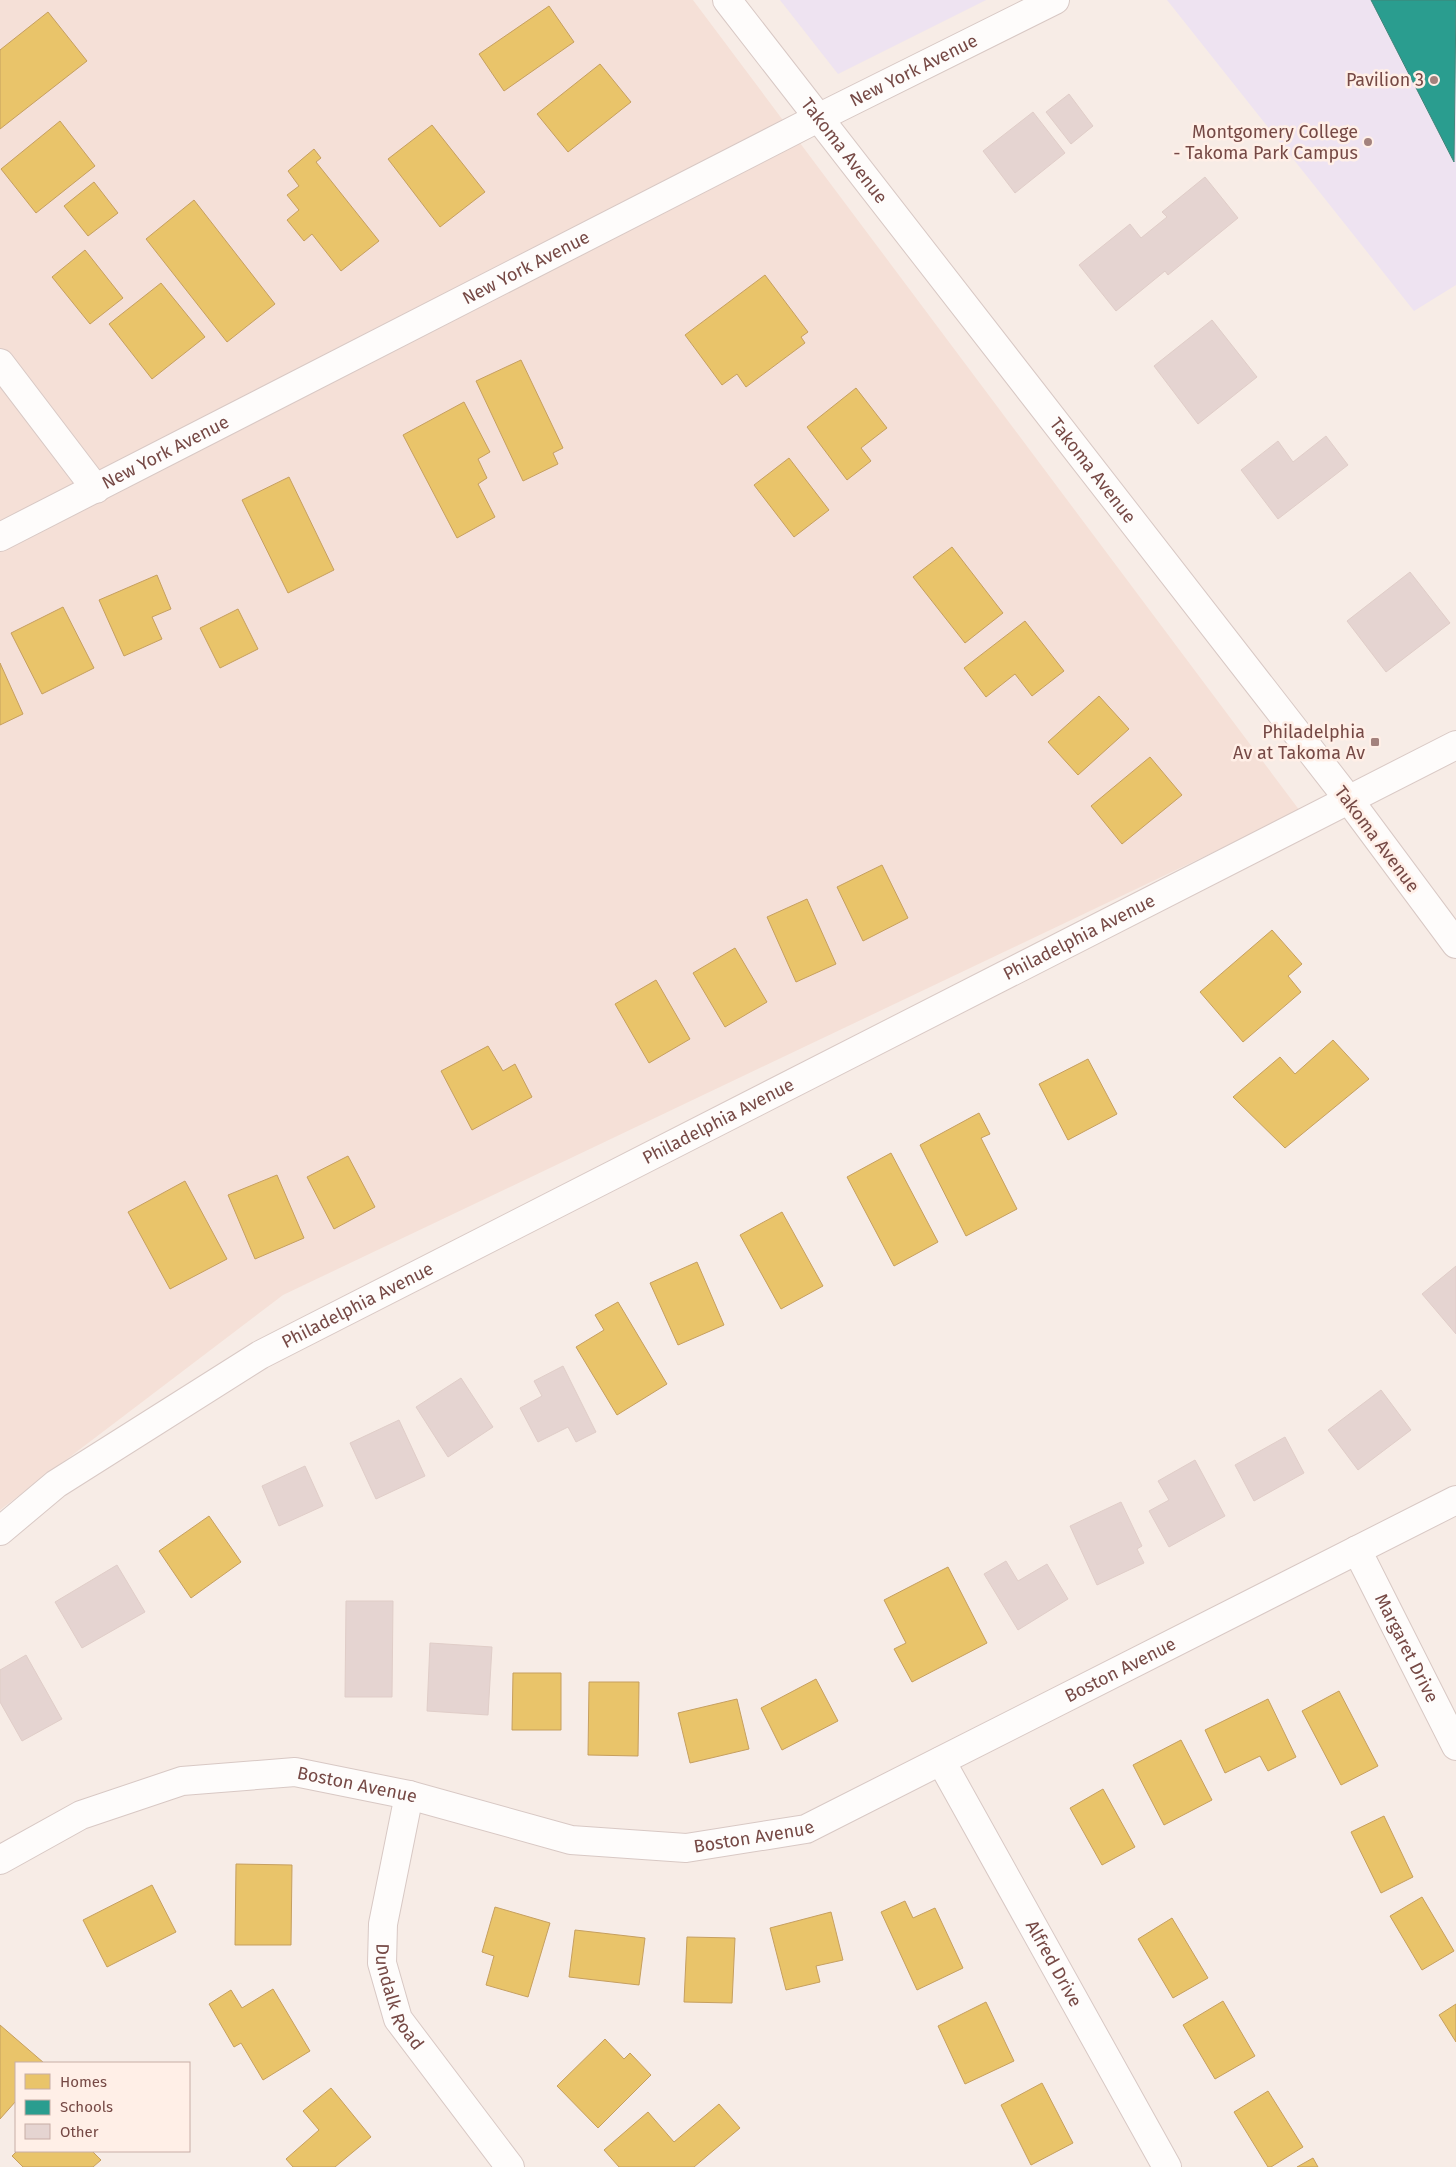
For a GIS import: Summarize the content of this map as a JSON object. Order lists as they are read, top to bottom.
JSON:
{
  "streets": {
    "street": [
      "New York Avenue",
      "Takoma Avenue",
      "Philadelphia Avenue",
      "Margaret Drive",
      "Boston Avenue",
      "Alfred Drive",
      "Dundalk Road"
    ]
  },
  "crossings": [
    ["New York Avenue", "Takoma Avenue"],
    ["Takoma Avenue", "Philadelphia Avenue"],
    ["Margaret Drive", "Boston Avenue"],
    ["Boston Avenue", "Alfred Drive"],
    ["Boston Avenue", "Dundalk Road"]
  ],
  "places": {
    "other": ["Pavilion 3", "Montgomery College - Takoma Park Campus"],
    "transit": ["Philadelphia Av at Takoma Av"]
  },
  "legend": ["Homes", "Schools", "Other"]
}
